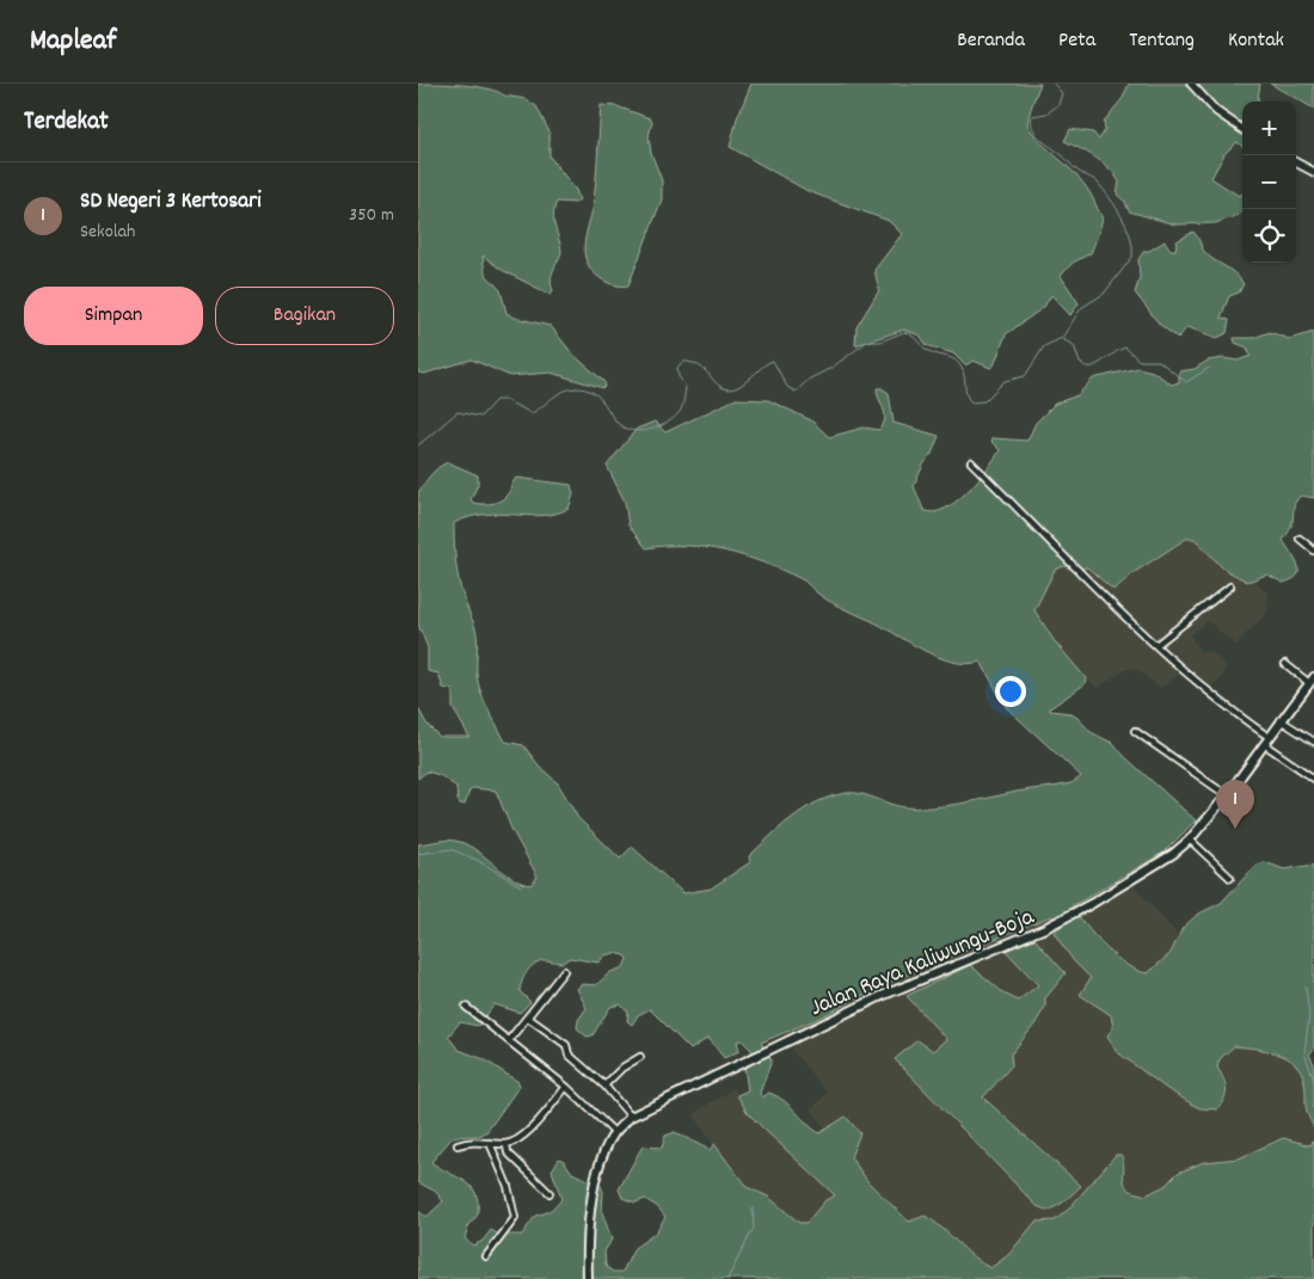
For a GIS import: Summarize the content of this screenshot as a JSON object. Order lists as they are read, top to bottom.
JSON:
{
  "streets": {
    "main road": ["Jalan Raya Kaliwungu-Boja"]
  },
  "page": {
    "header": "Mapleaf",
    "nav": [
      "Beranda",
      "Peta",
      "Tentang",
      "Kontak"
    ],
    "heading": "Terdekat",
    "map_buttons": ["+", "−"],
    "list": [
      {
        "mark": "1",
        "name": "SD Negeri 3 Kertosari",
        "note": "Sekolah",
        "value": "350 m"
      }
    ],
    "buttons": ["Simpan", "Bagikan"],
    "pins": "1"
  }
}
